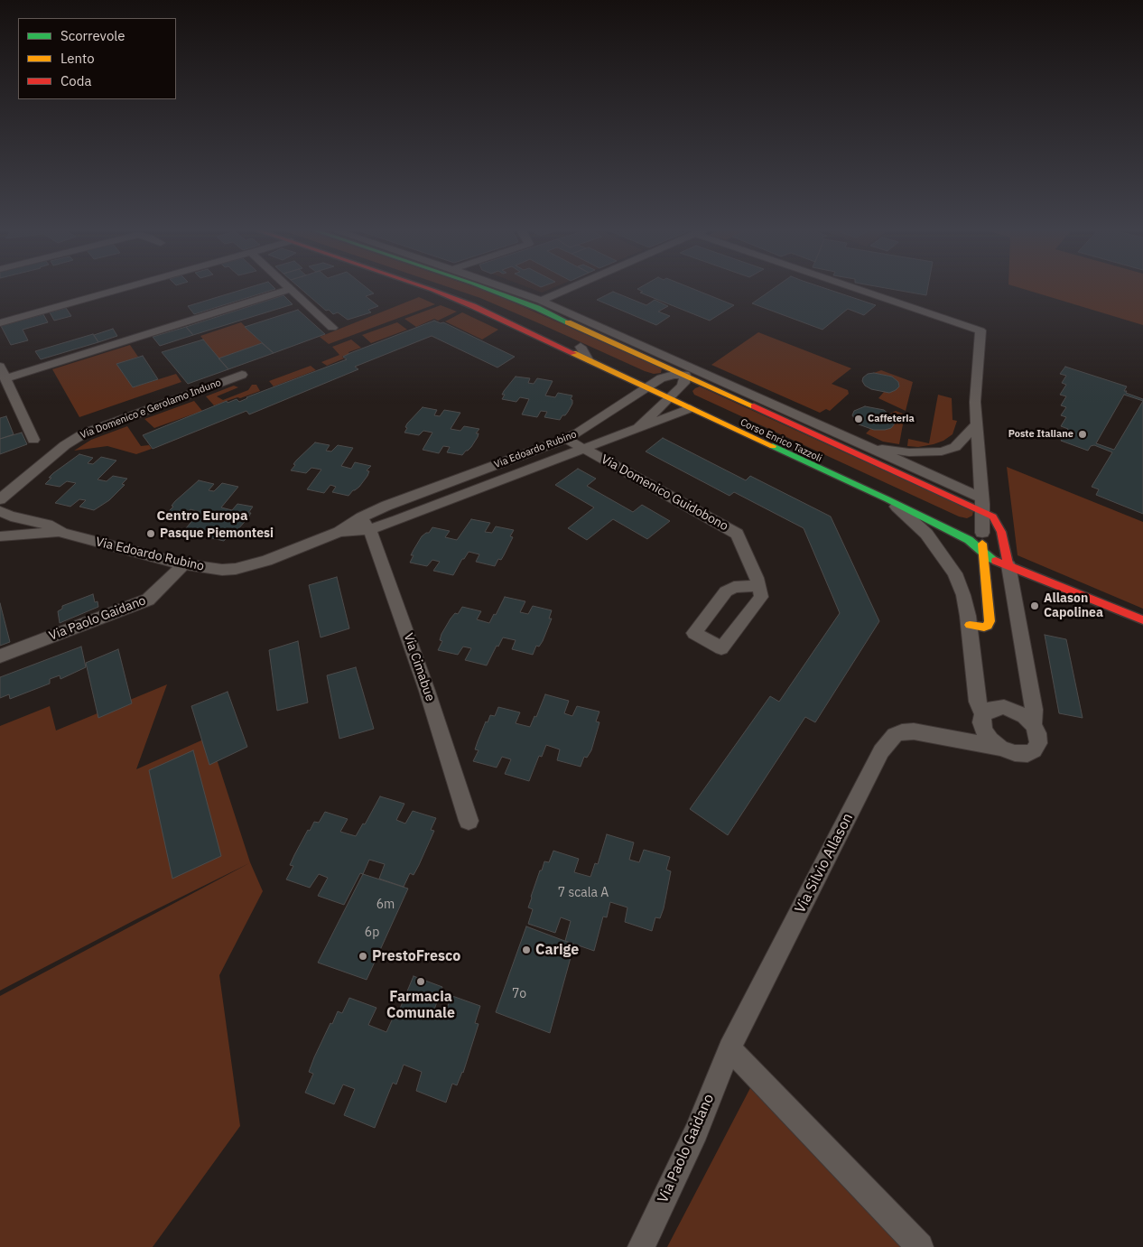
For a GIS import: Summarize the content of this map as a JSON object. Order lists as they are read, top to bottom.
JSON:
{
  "streets": {
    "street": [
      "Via Domenico e Gerolamo Induno",
      "Corso Enrico Tazzoli",
      "Via Edoardo Rubino",
      "Via Domenico Guidobono",
      "Via Paolo Gaidano",
      "Via Cimabue",
      "Via Silvio Allason"
    ]
  },
  "crossings": [
    ["Corso Enrico Tazzoli", "Via Edoardo Rubino"],
    ["Corso Enrico Tazzoli", "Via Silvio Allason"],
    ["Via Edoardo Rubino", "Via Domenico Guidobono"],
    ["Via Edoardo Rubino", "Via Paolo Gaidano"],
    ["Via Edoardo Rubino", "Via Cimabue"],
    ["Via Paolo Gaidano", "Via Silvio Allason"]
  ],
  "districts": ["Centro Europa"],
  "places": [
    "Caffeteria",
    "Poste Italiane",
    "Pasque Piemontesi",
    "Allason Capolinea",
    "Carige",
    "PrestoFresco",
    "Farmacia Comunale"
  ],
  "house_numbers": [
    "7 scala A",
    "6m",
    "6p",
    "7o"
  ],
  "legend": ["Scorrevole", "Lento", "Coda"]
}
